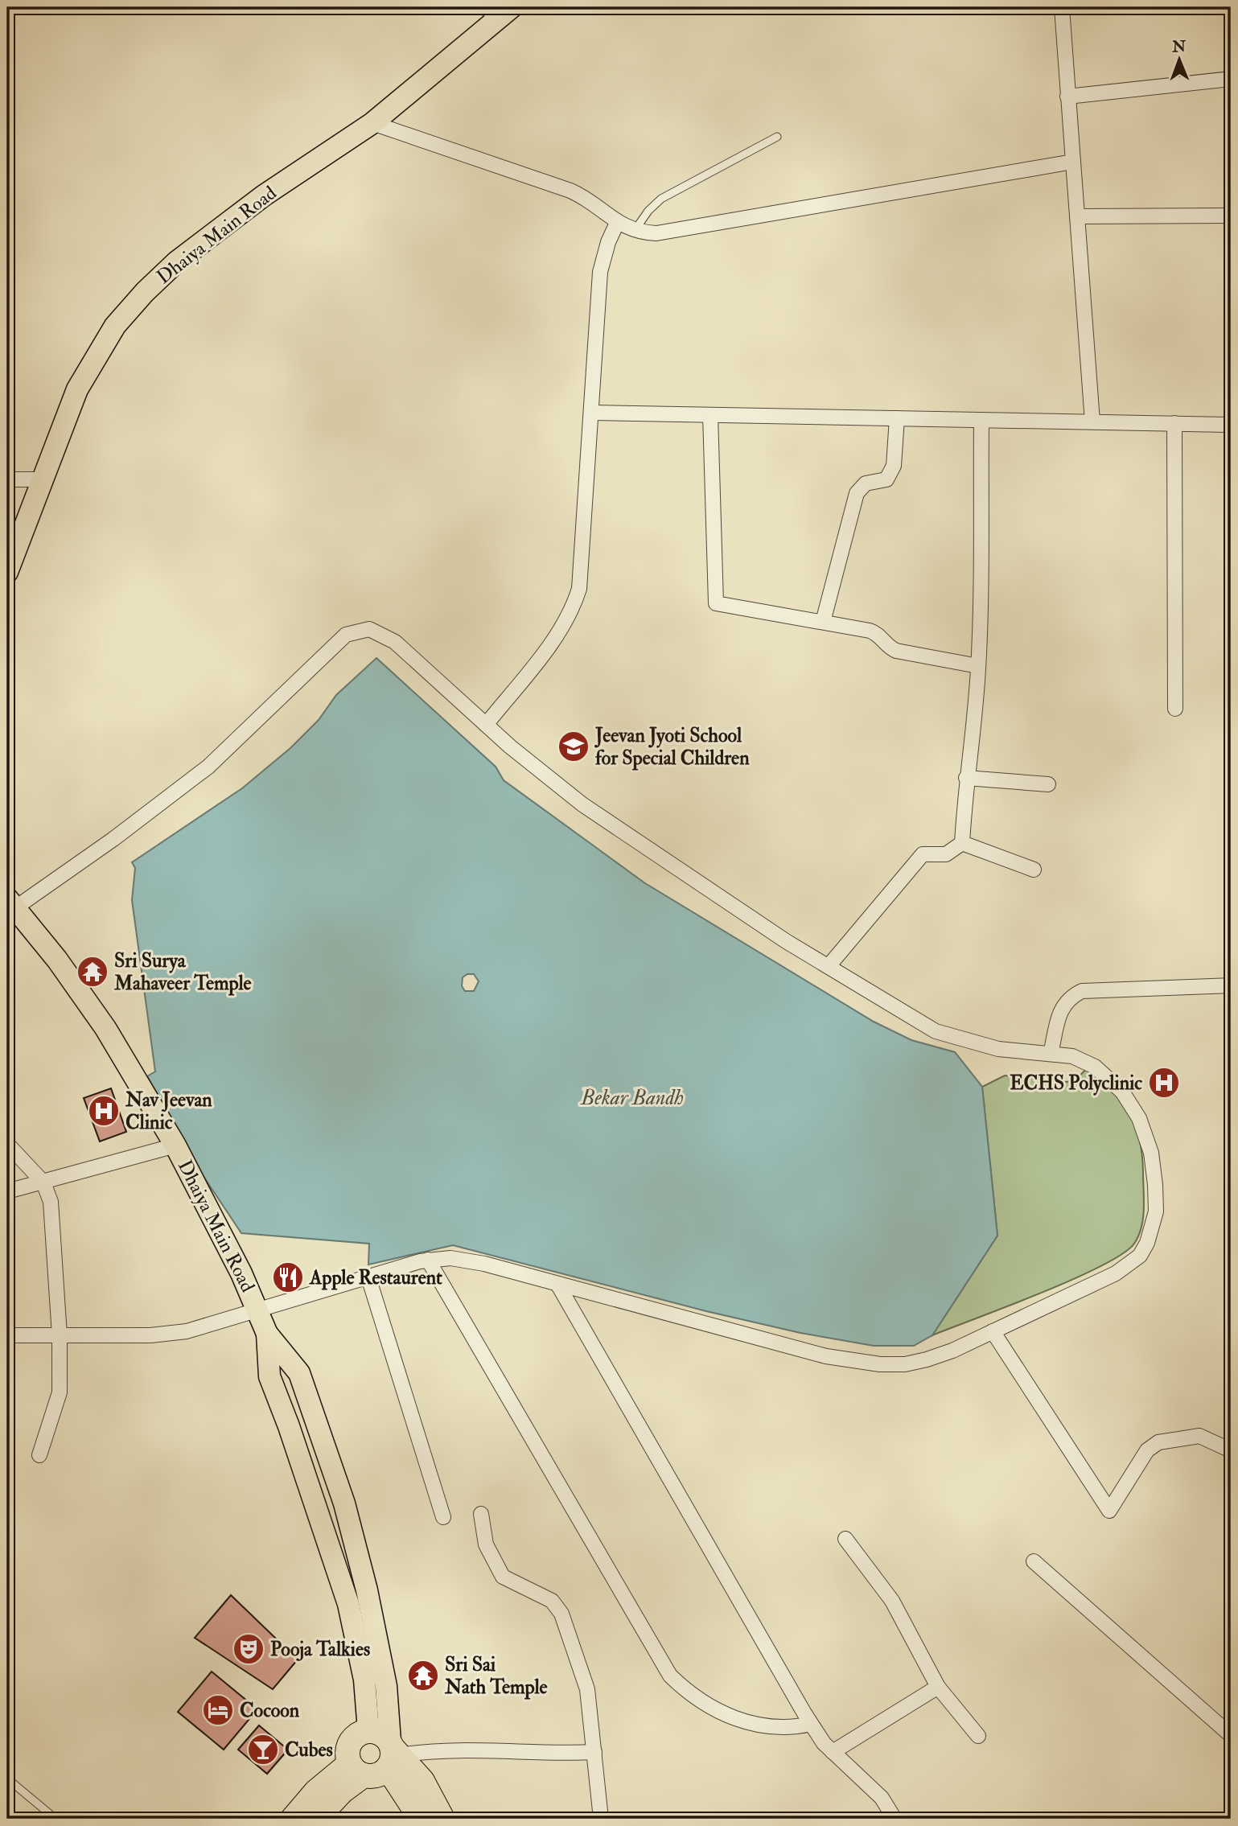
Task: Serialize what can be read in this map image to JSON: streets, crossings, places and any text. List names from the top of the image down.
{
  "streets": {
    "main road": ["Dhaiya Main Road"]
  },
  "water": ["Bekar Bandh"],
  "places": {
    "school or university": ["Jeevan Jyoti School for Special Children"],
    "temple": ["Sri Surya Mahaveer Temple", "Sri Sai Nath Temple"],
    "hospital": ["ECHS Polyclinic", "Nav Jeevan Clinic"],
    "restaurant": ["Apple Restaurent"],
    "theatre": ["Pooja Talkies"],
    "hotel": ["Cocoon"],
    "bar": ["Cubes"]
  },
  "north": "top"
}
